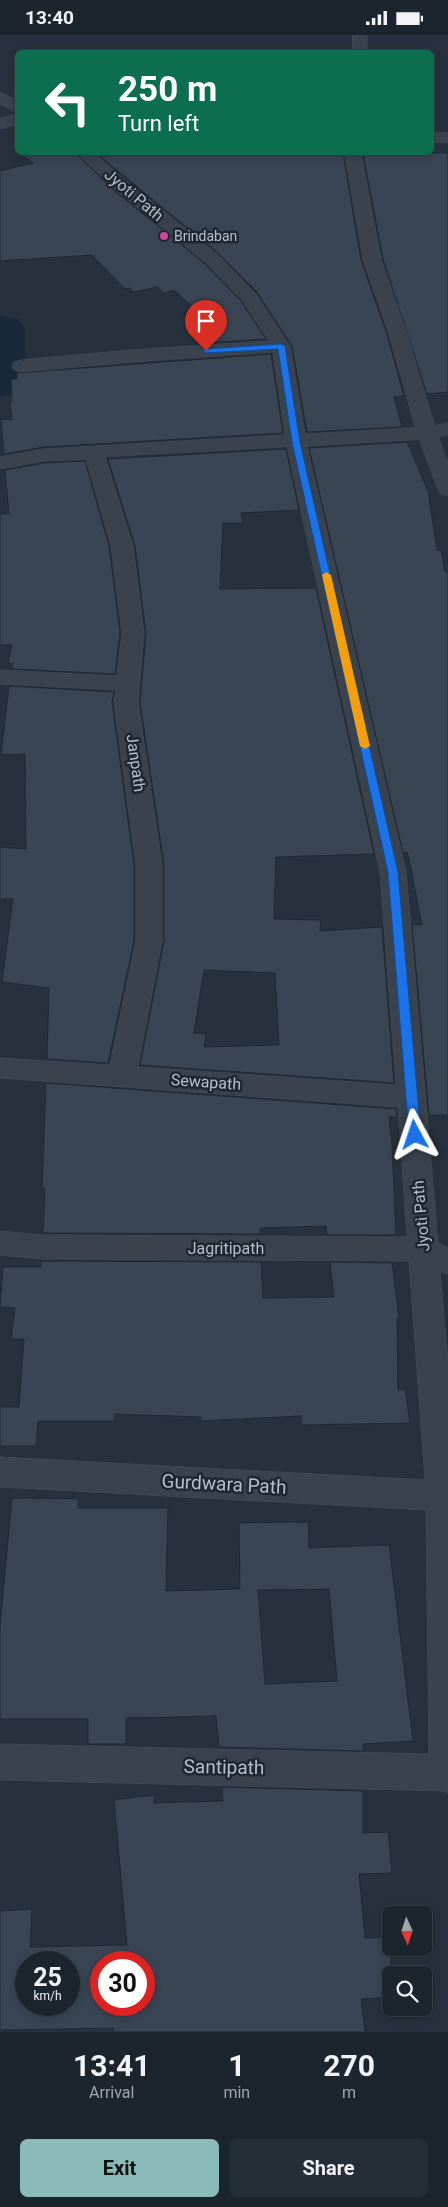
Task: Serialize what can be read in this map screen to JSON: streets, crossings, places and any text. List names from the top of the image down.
{
  "streets": {
    "street": [
      "Jyoti Path",
      "Janpath",
      "Sewapath",
      "Jagritipath",
      "Gurdwara Path",
      "Santipath"
    ]
  },
  "crossings": [
    ["Jyoti Path", "Sewapath"],
    ["Jyoti Path", "Jagritipath"],
    ["Jyoti Path", "Gurdwara Path"],
    ["Jyoti Path", "Santipath"],
    ["Janpath", "Sewapath"]
  ],
  "places": ["Brindaban"],
  "north": "bottom",
  "page": {
    "status": "13:40",
    "turn": ["250 m", "Turn left"],
    "speed": "25 km/h",
    "limit": "30",
    "eta": [
      "13:41",
      "Arrival",
      "1",
      "min",
      "270",
      "m"
    ],
    "buttons": ["Exit", "Share"]
  }
}
